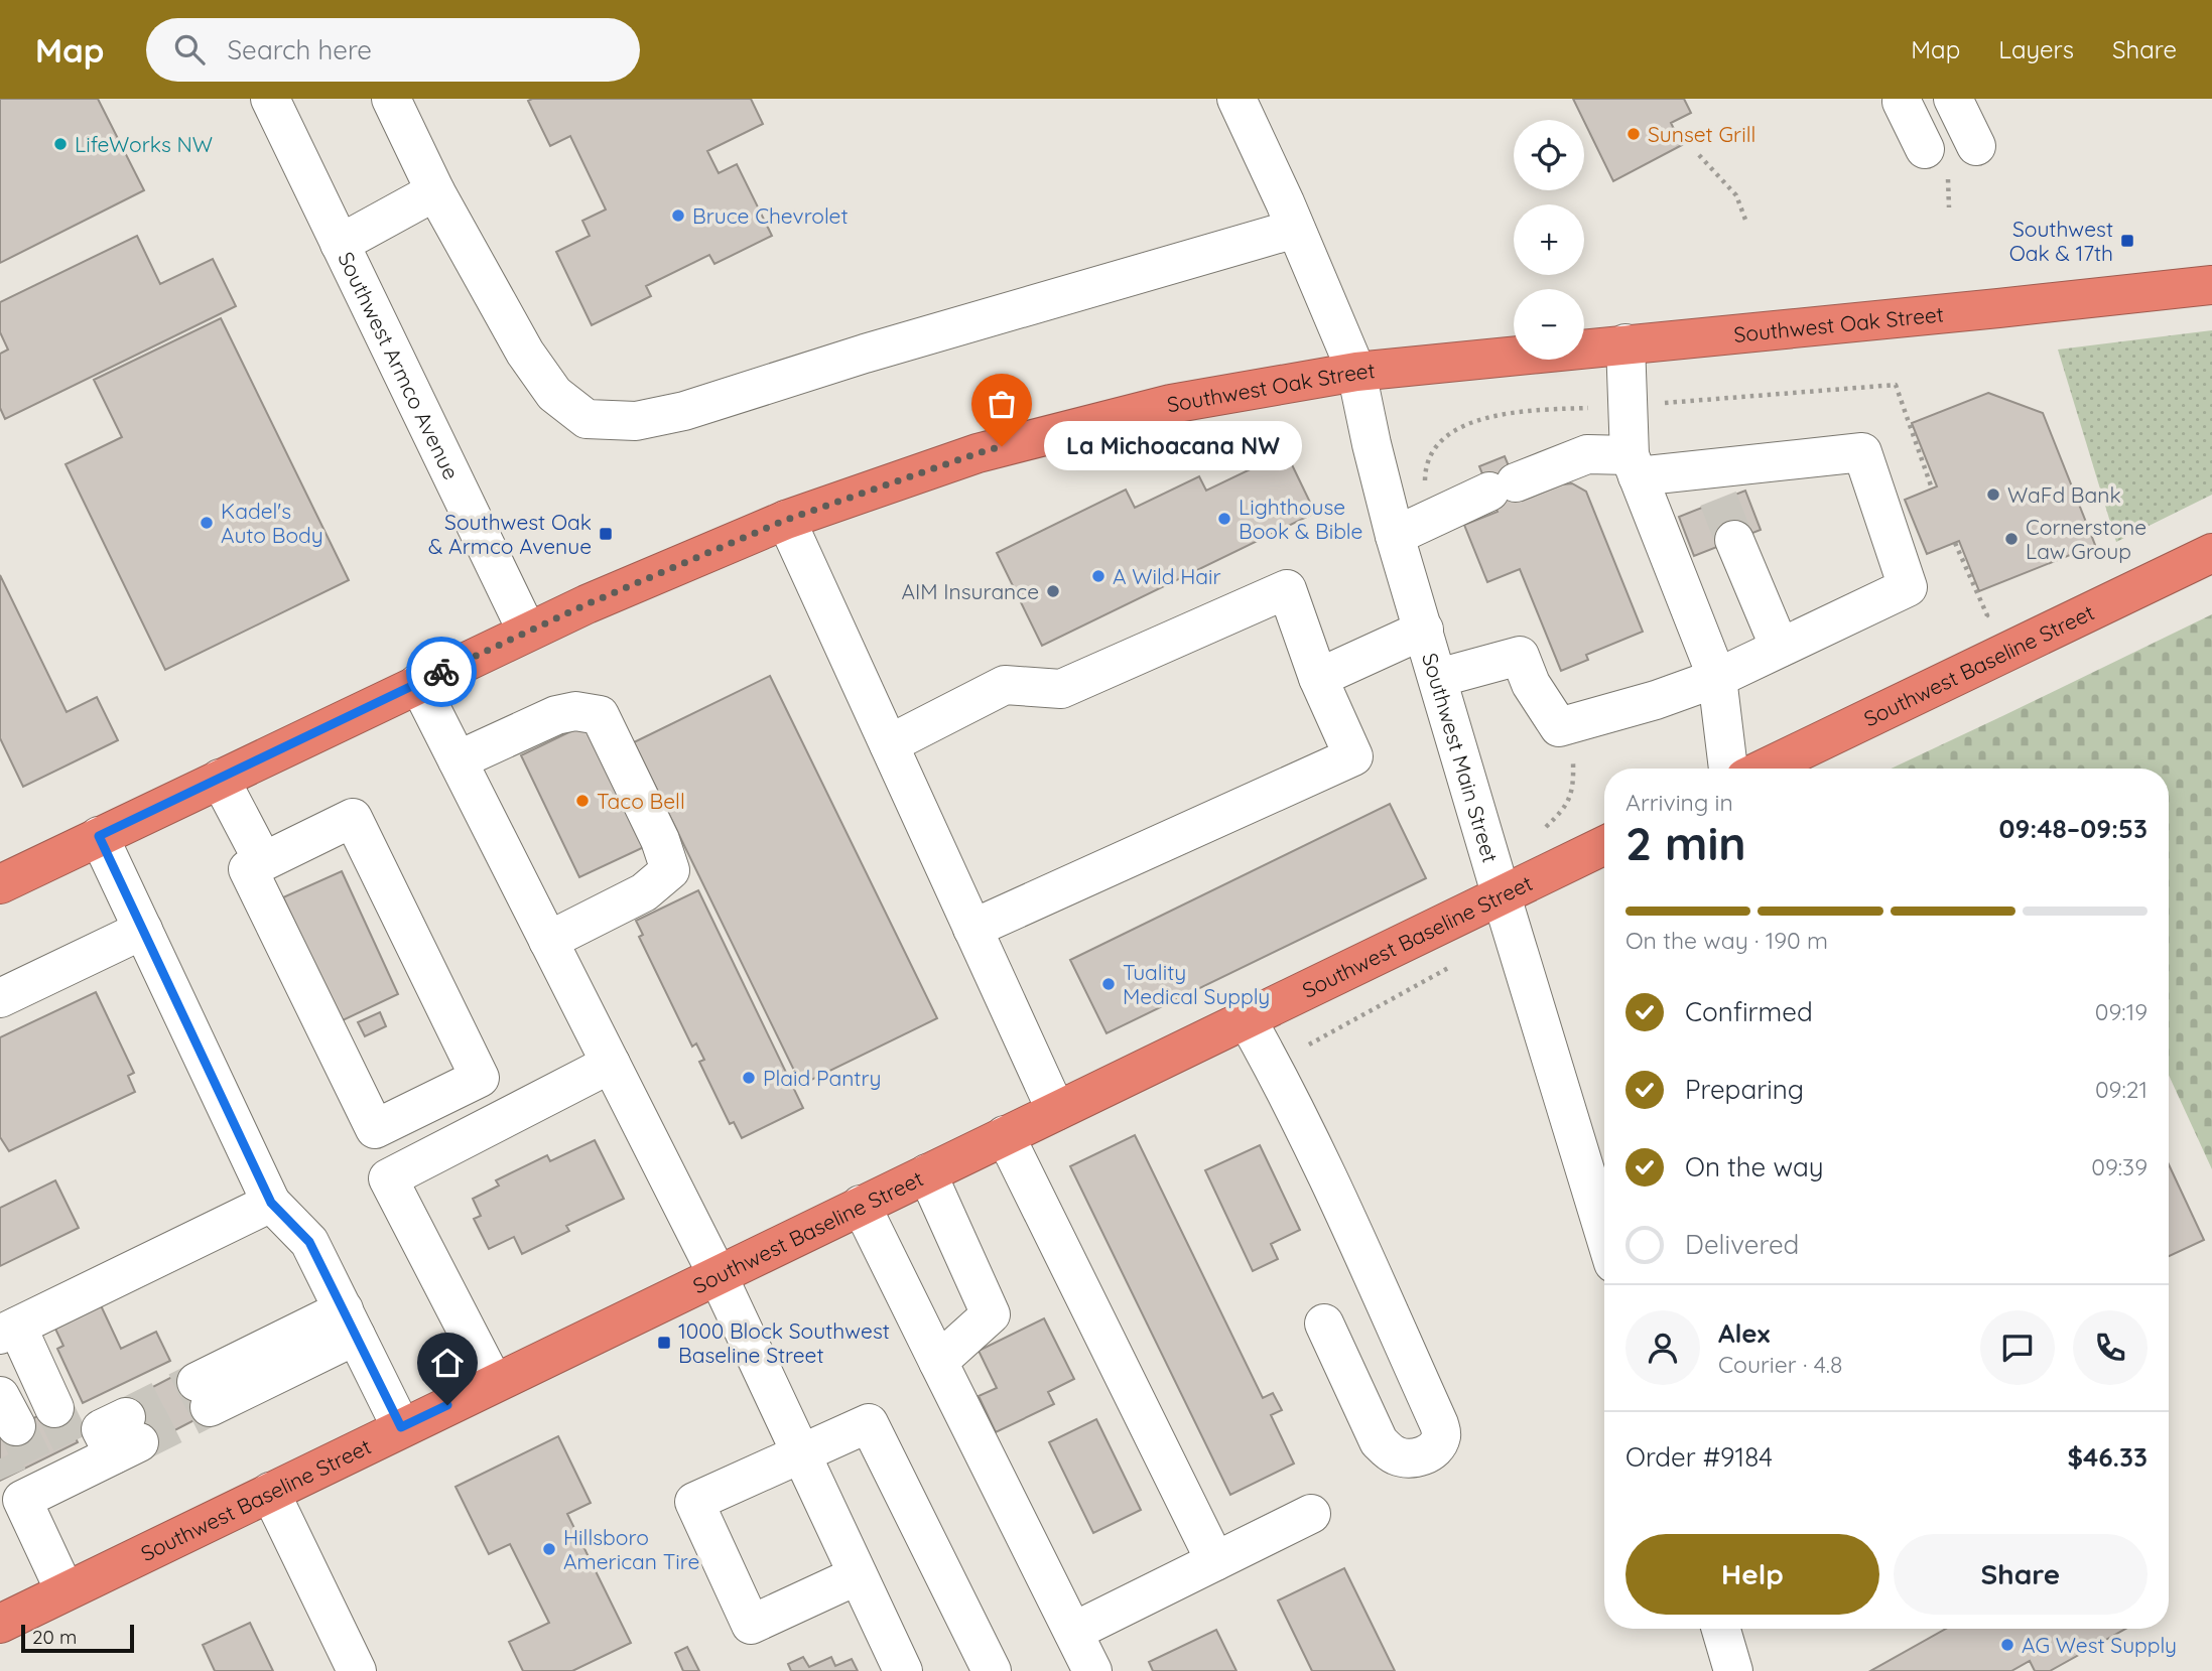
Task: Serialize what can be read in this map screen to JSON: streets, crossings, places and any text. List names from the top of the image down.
{
  "streets": {
    "highway": ["Southwest Oak Street", "Southwest Baseline Street"],
    "street": ["Southwest Armco Avenue", "Southwest Main Street"]
  },
  "crossings": [
    ["Southwest Oak Street", "Southwest Armco Avenue"],
    ["Southwest Oak Street", "Southwest Main Street"],
    ["Southwest Baseline Street", "Southwest Main Street"]
  ],
  "places": {
    "other": [
      "Sunset Grill",
      "LifeWorks NW",
      "Bruce Chevrolet",
      "La Michoacana NW",
      "WaFd Bank",
      "Lighthouse Book & Bible",
      "Kadel's Auto Body",
      "Cornerstone Law Group",
      "A Wild Hair",
      "AIM Insurance",
      "Taco Bell",
      "Tuality Medical Supply",
      "Plaid Pantry",
      "Hillsboro American Tire",
      "AG West Supply"
    ],
    "transit": ["Southwest Oak & 17th", "Southwest Oak & Armco Avenue", "1000 Block Southwest Baseline Street"]
  },
  "scale_bar": "20 m",
  "page": {
    "header": "Map",
    "search": "Search here",
    "nav": ["Map", "Layers", "Share"],
    "map_buttons": ["+", "−"],
    "bubble": "La Michoacana NW",
    "heading": ["2 min", "Arriving in", "09:48–09:53"],
    "panel": [
      "Alex",
      "Courier · 4.8",
      "Order #9184",
      "$46.33"
    ],
    "bar": "On the way · 190 m",
    "list": [
      ["Confirmed", "09:19"],
      ["Preparing", "09:21"],
      ["On the way", "09:39"],
      "Delivered"
    ],
    "buttons": ["Help", "Share"],
    "scale": "20 m"
  }
}
